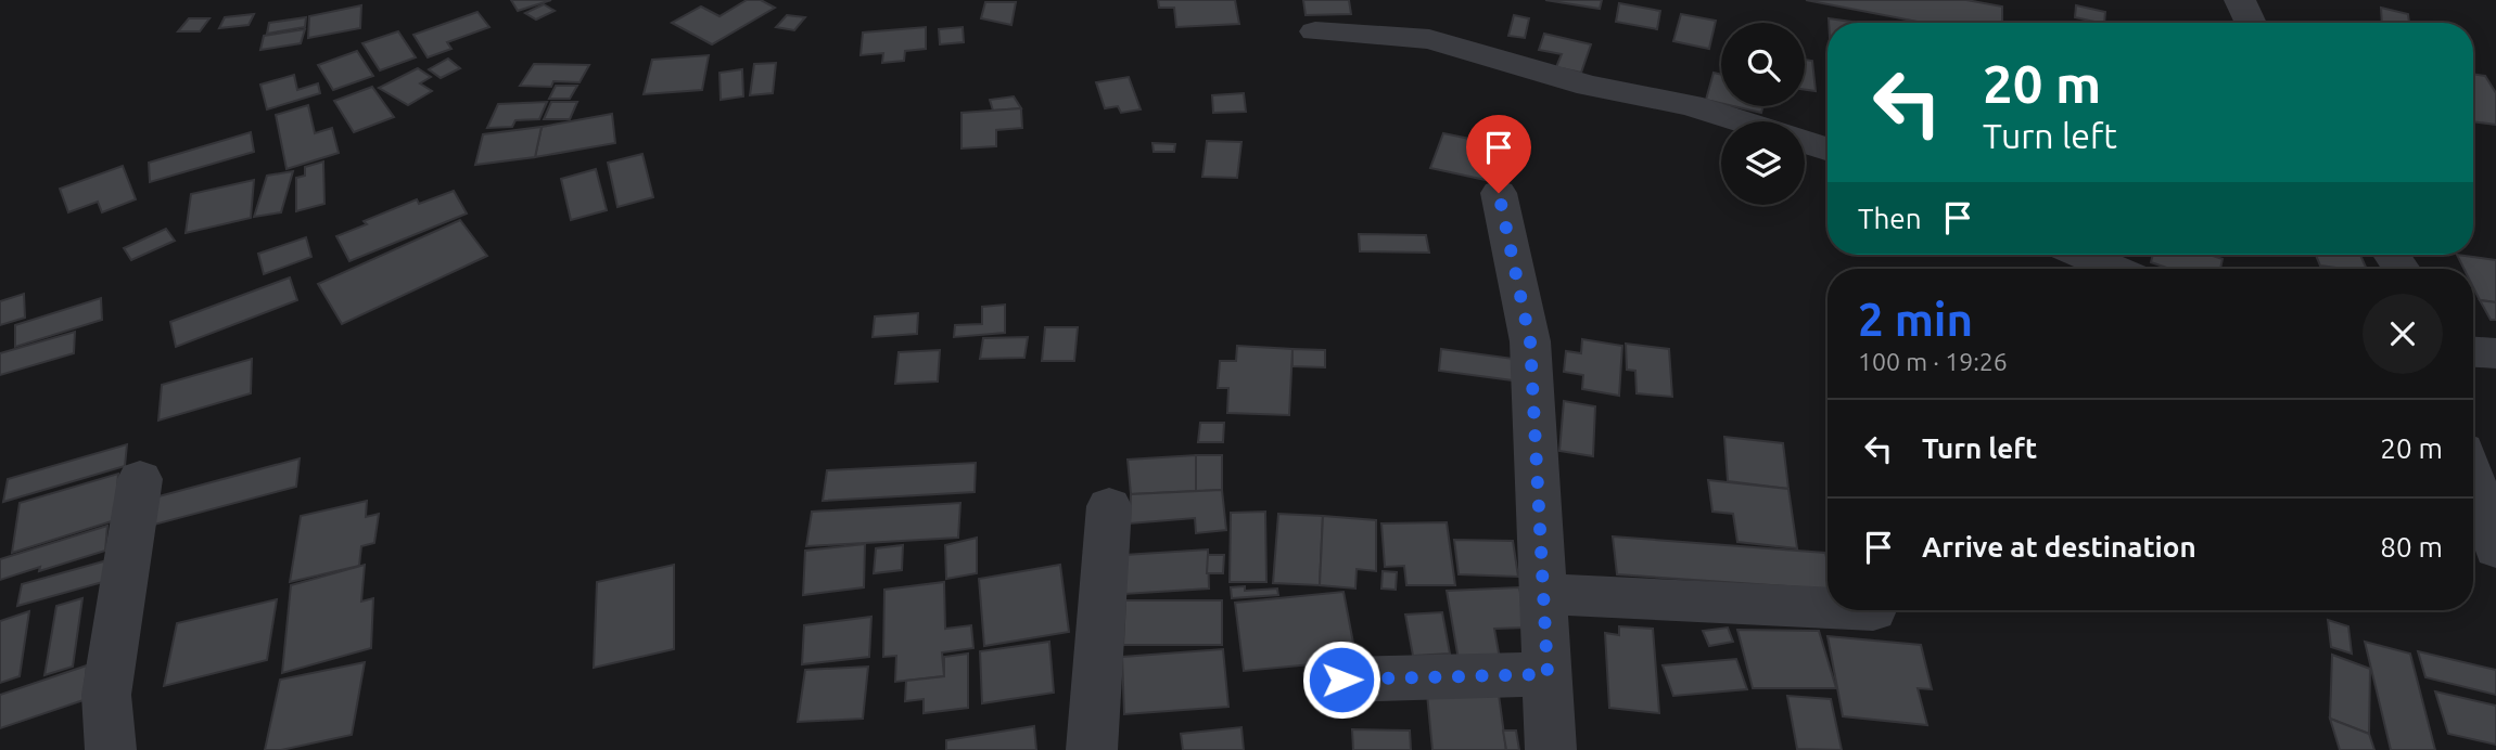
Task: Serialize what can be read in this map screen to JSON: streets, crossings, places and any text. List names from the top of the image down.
{
  "page": {
    "turn": ["20 m", "Turn left"],
    "then": "Then",
    "heading": ["2 min", "100 m · 19:26"],
    "list": [
      {
        "name": "Turn left",
        "value": "20 m"
      },
      {
        "name": "Arrive at destination",
        "value": "80 m"
      }
    ]
  }
}
